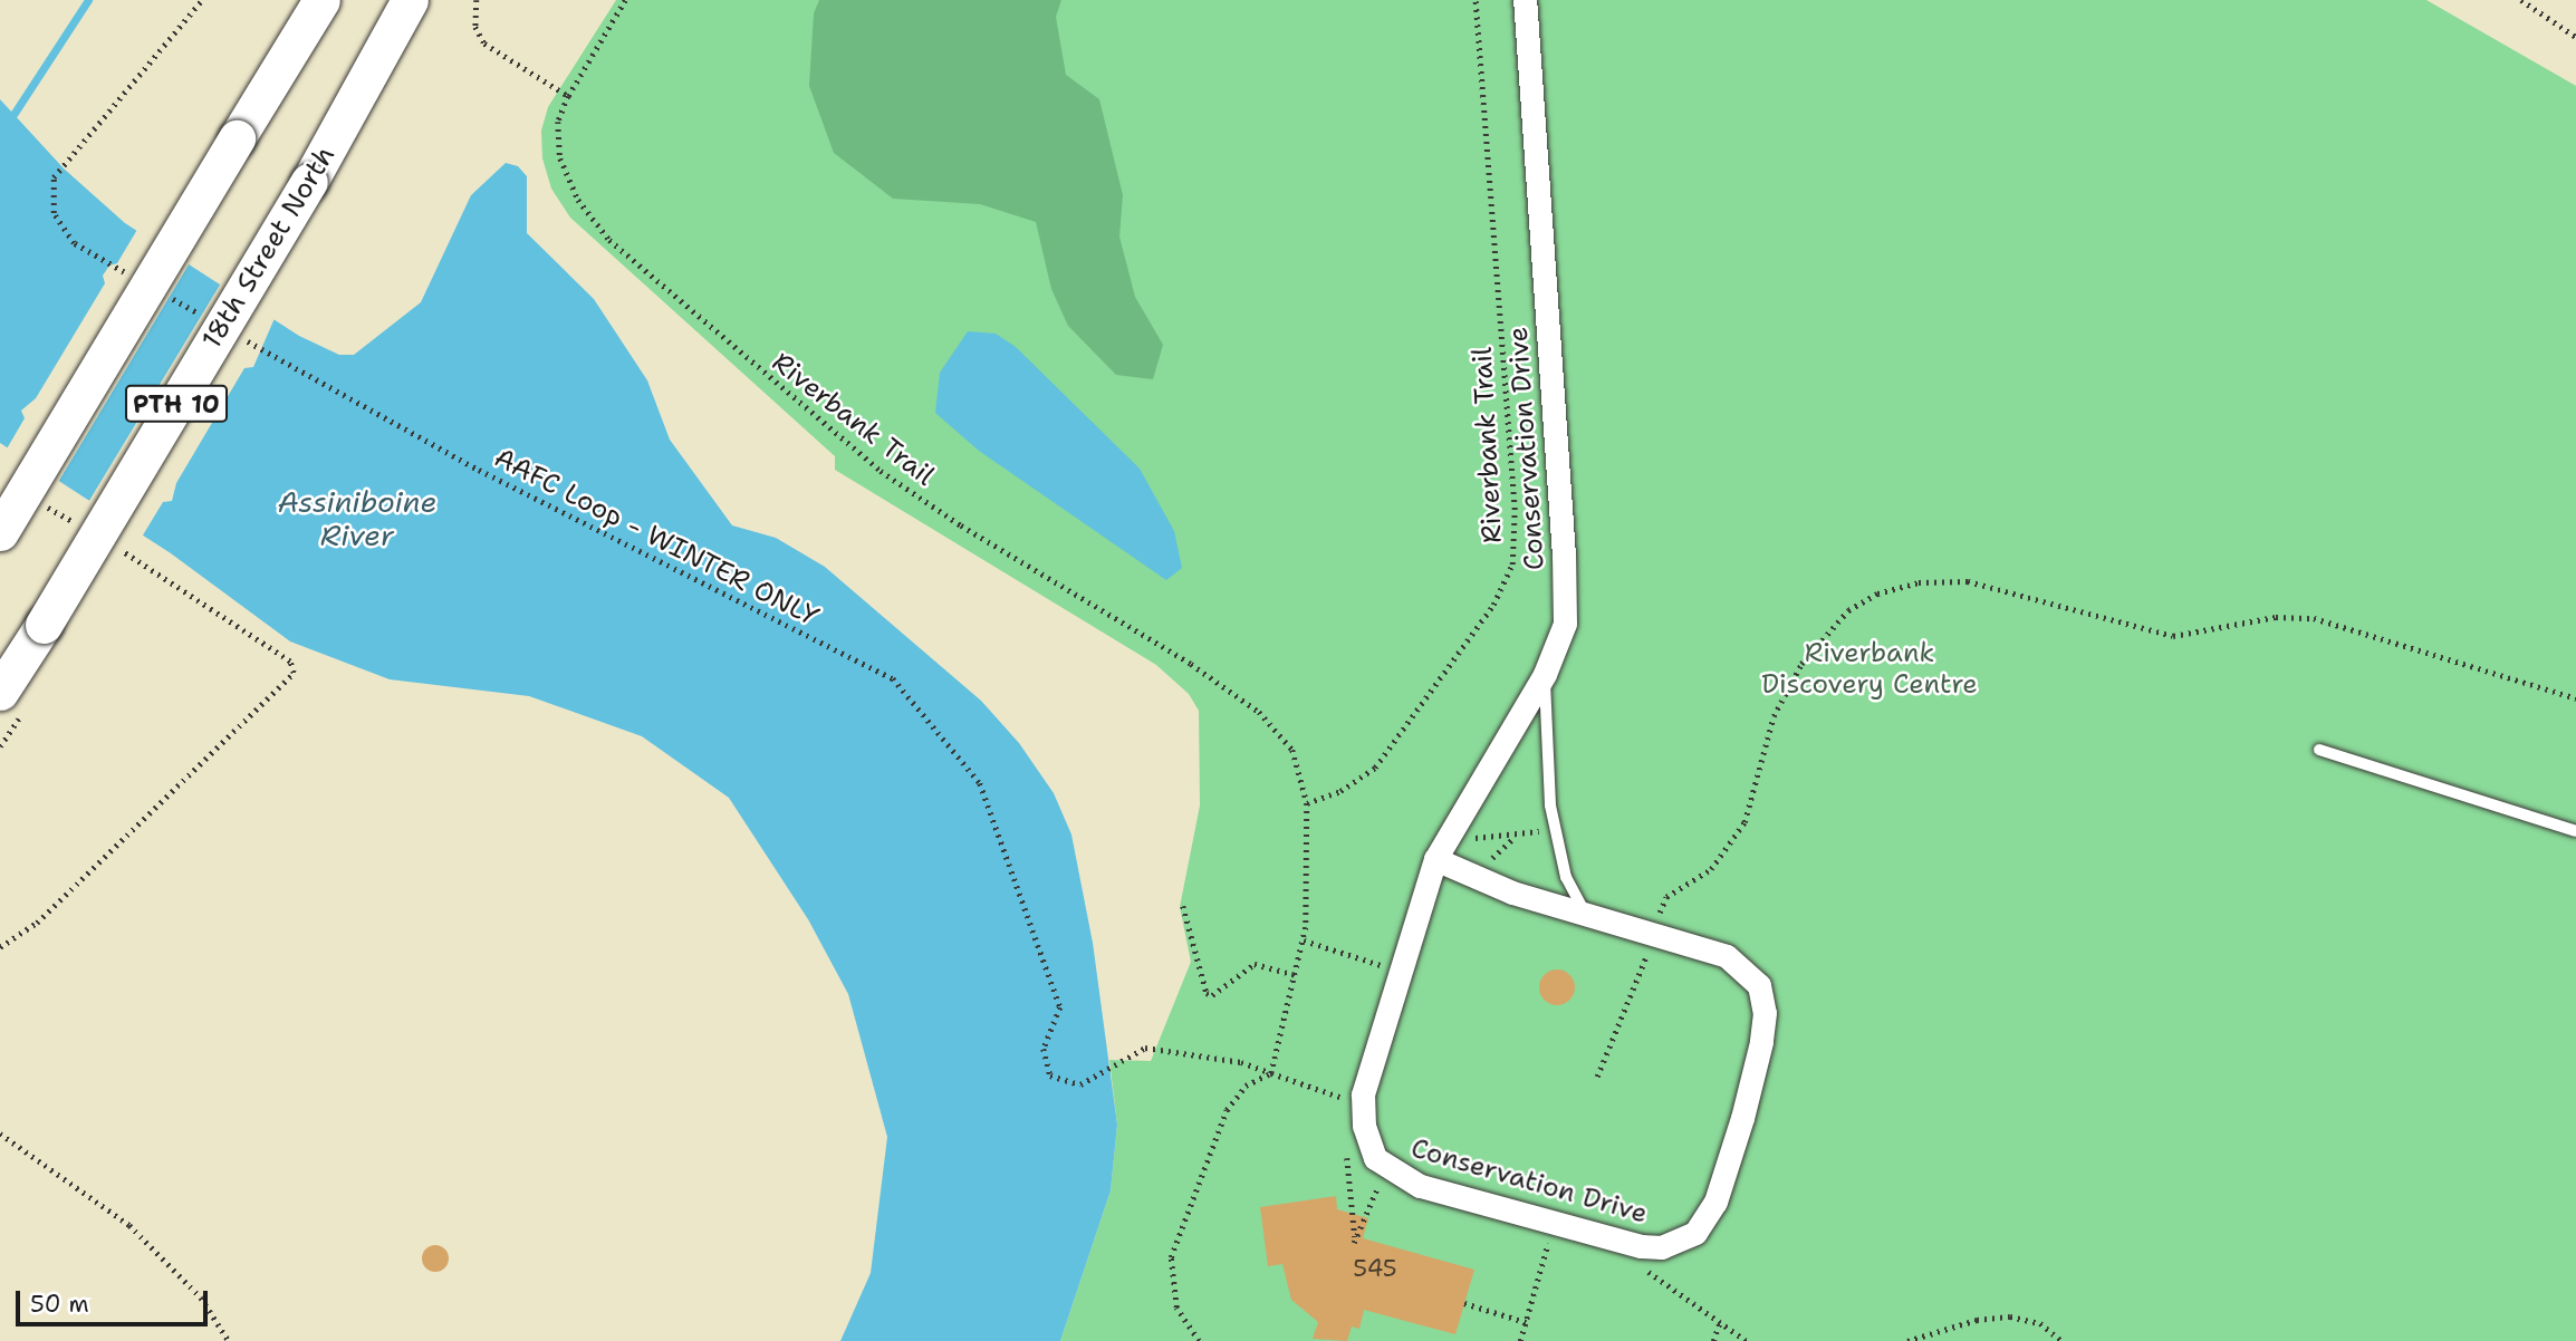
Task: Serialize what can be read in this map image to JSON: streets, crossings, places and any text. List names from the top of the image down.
{
  "streets": {
    "main road": ["18th Street North", "PTH 10"],
    "street": ["Conservation Drive"],
    "path": ["Riverbank Trail", "AAFC Loop - WINTER ONLY"]
  },
  "crossings": [
    ["Riverbank Trail", "AAFC Loop - WINTER ONLY"]
  ],
  "water": ["Assiniboine River"],
  "parks": ["Riverbank Discovery Centre"],
  "house_numbers": ["545"],
  "scale_bar": "50 m"
}
